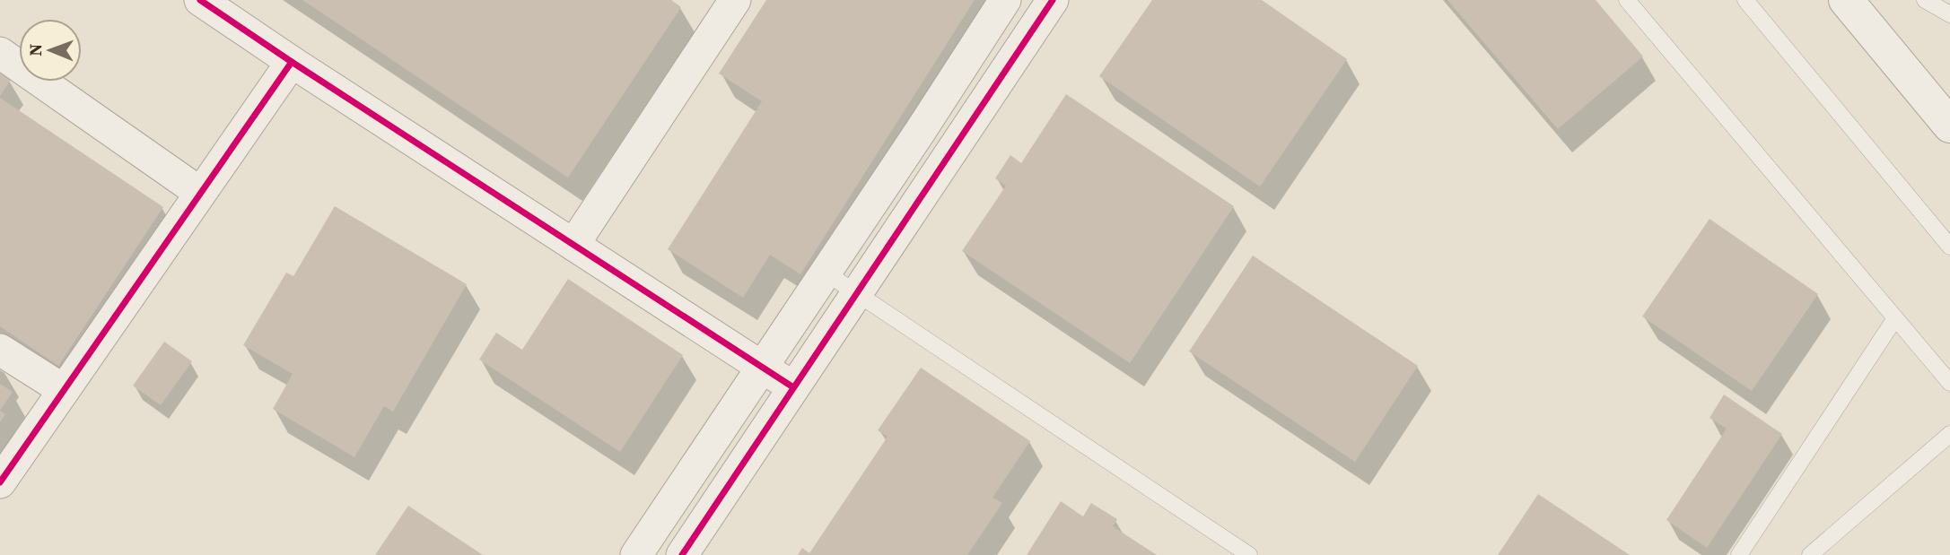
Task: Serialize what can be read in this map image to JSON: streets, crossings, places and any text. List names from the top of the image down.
{
  "north": "left"
}
